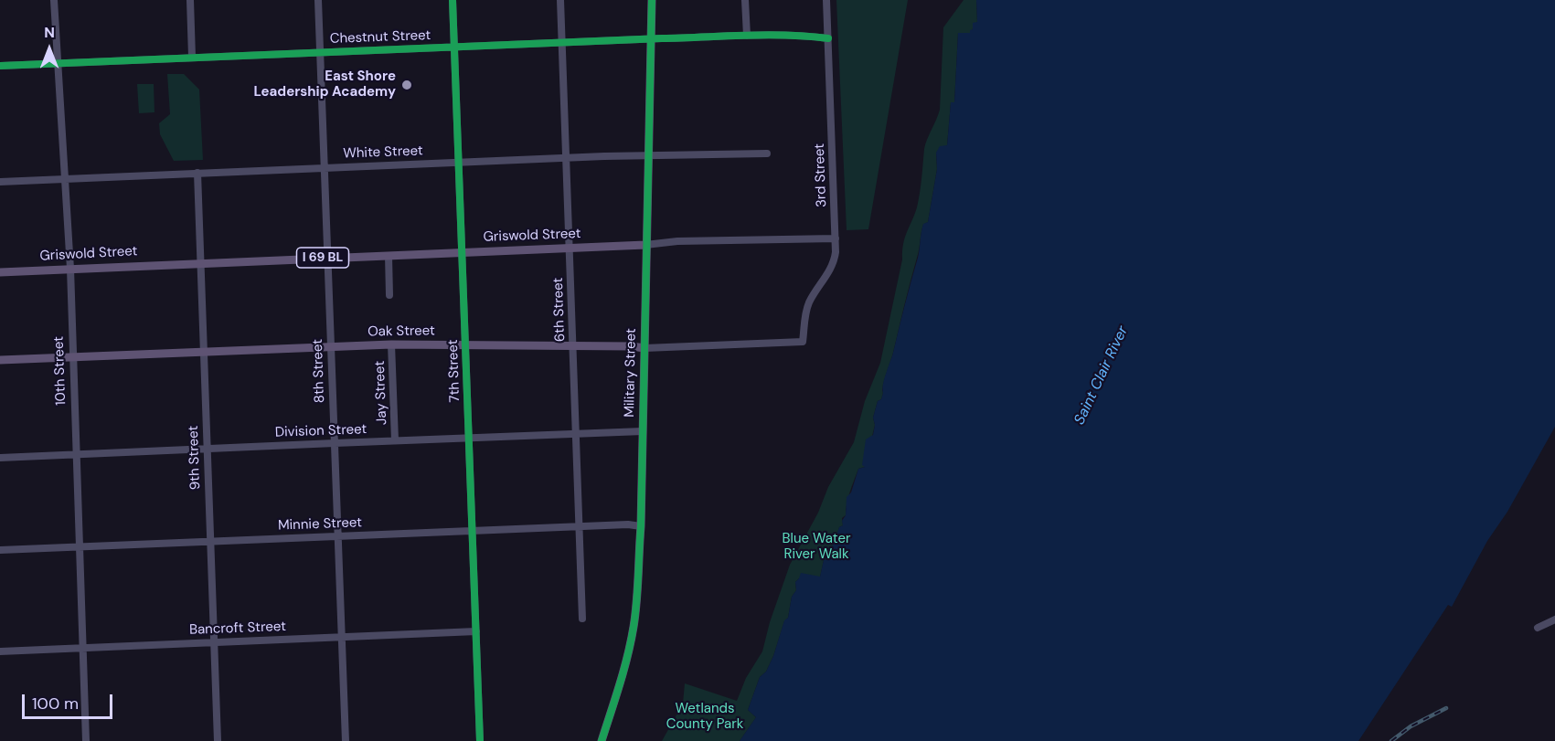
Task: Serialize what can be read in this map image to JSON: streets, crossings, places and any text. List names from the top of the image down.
{
  "streets": {
    "main road": [
      "Griswold Street",
      "I 69 BL",
      "Oak Street",
      "Military Street"
    ],
    "street": [
      "Chestnut Street",
      "White Street",
      "3rd Street",
      "6th Street",
      "10th Street",
      "8th Street",
      "7th Street",
      "Jay Street",
      "Division Street",
      "9th Street",
      "Minnie Street",
      "Bancroft Street"
    ]
  },
  "crossings": [
    ["Chestnut Street", "3rd Street"],
    ["Chestnut Street", "6th Street"],
    ["Chestnut Street", "10th Street"],
    ["Chestnut Street", "8th Street"],
    ["Chestnut Street", "7th Street"],
    ["Chestnut Street", "Military Street"],
    ["White Street", "6th Street"],
    ["White Street", "10th Street"],
    ["White Street", "8th Street"],
    ["White Street", "7th Street"],
    ["White Street", "Military Street"],
    ["White Street", "9th Street"],
    ["3rd Street", "Griswold Street"],
    ["3rd Street", "Oak Street"],
    ["Griswold Street", "6th Street"],
    ["Griswold Street", "10th Street"],
    ["Griswold Street", "8th Street"],
    ["Griswold Street", "7th Street"],
    ["Griswold Street", "Military Street"],
    ["Griswold Street", "9th Street"],
    ["6th Street", "Oak Street"],
    ["6th Street", "Division Street"],
    ["6th Street", "Minnie Street"],
    ["Oak Street", "10th Street"],
    ["Oak Street", "8th Street"],
    ["Oak Street", "7th Street"],
    ["Oak Street", "Military Street"],
    ["Oak Street", "Jay Street"],
    ["Oak Street", "9th Street"],
    ["10th Street", "Division Street"],
    ["10th Street", "Minnie Street"],
    ["10th Street", "Bancroft Street"],
    ["8th Street", "Division Street"],
    ["8th Street", "Minnie Street"],
    ["8th Street", "Bancroft Street"],
    ["7th Street", "Division Street"],
    ["7th Street", "Minnie Street"],
    ["7th Street", "Bancroft Street"],
    ["Military Street", "Division Street"],
    ["Military Street", "Minnie Street"],
    ["Jay Street", "Division Street"],
    ["Division Street", "9th Street"],
    ["9th Street", "Minnie Street"],
    ["9th Street", "Bancroft Street"]
  ],
  "water": ["Saint Clair River"],
  "parks": ["Blue Water River Walk", "Wetlands County Park"],
  "places": ["East Shore Leadership Academy"],
  "scale_bar": "100 m",
  "north": "top"
}
